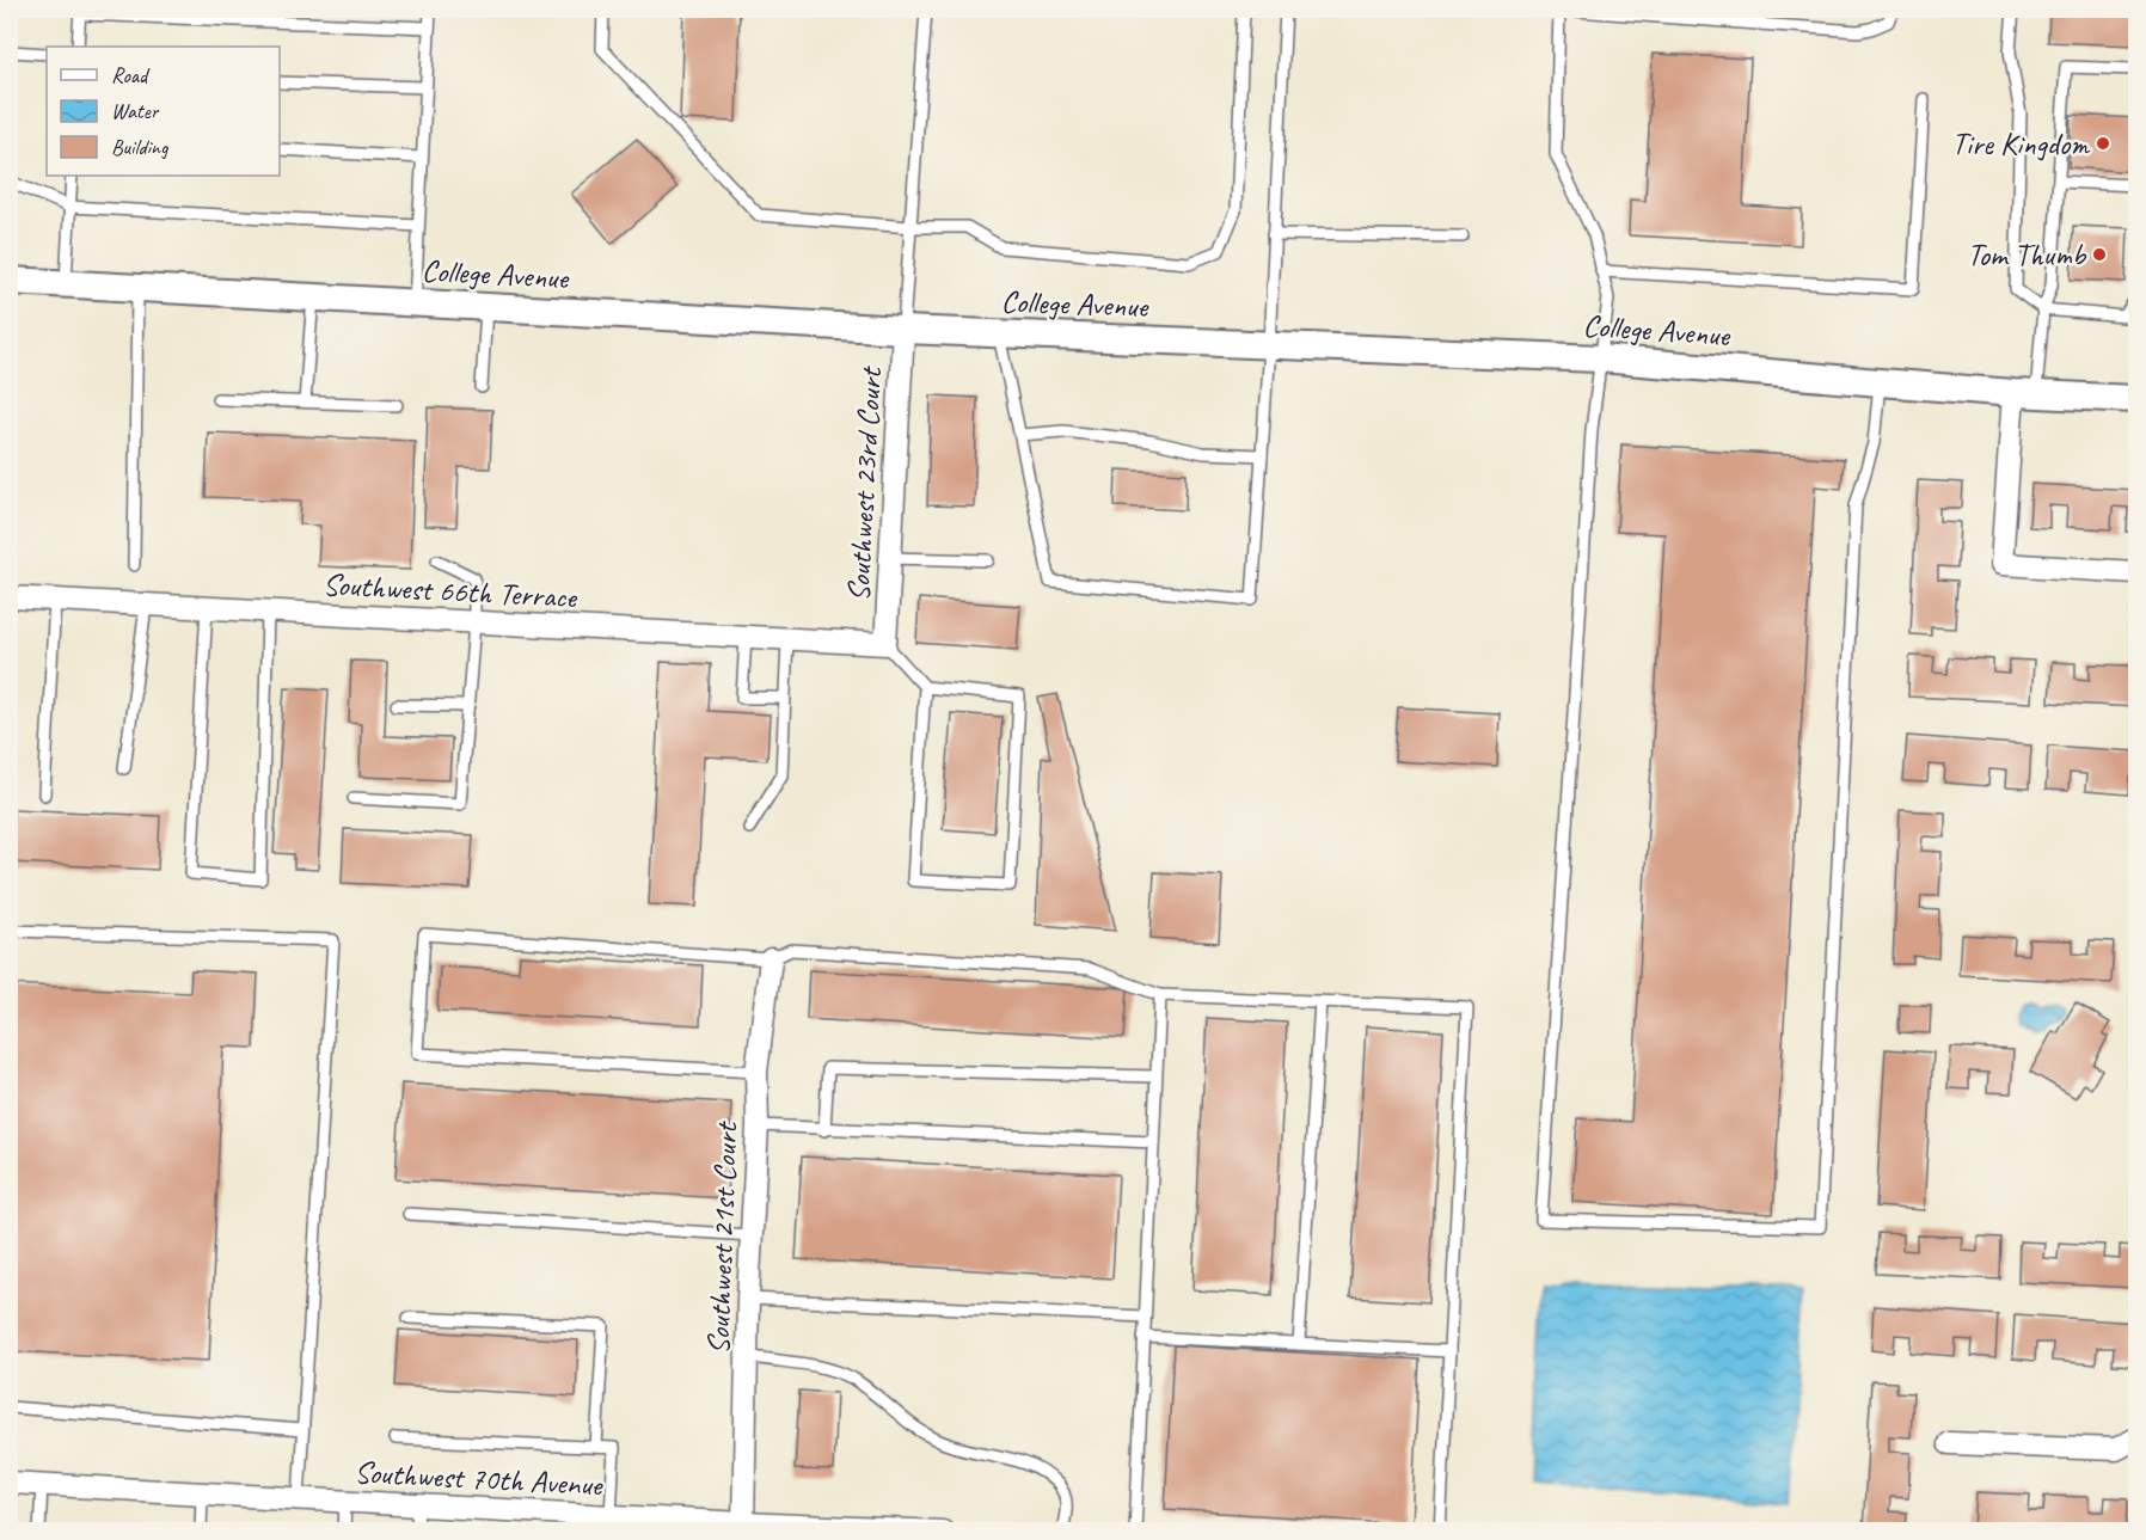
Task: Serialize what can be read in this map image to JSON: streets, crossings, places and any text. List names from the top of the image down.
{
  "streets": {
    "street": [
      "College Avenue",
      "Southwest 23rd Court",
      "Southwest 66th Terrace",
      "Southwest 21st Court",
      "Southwest 70th Avenue"
    ]
  },
  "crossings": [
    ["College Avenue", "Southwest 23rd Court"],
    ["Southwest 23rd Court", "Southwest 66th Terrace"],
    ["Southwest 21st Court", "Southwest 70th Avenue"]
  ],
  "places": ["Tire Kingdom", "Tom Thumb"],
  "legend": ["Road", "Water", "Building"]
}
